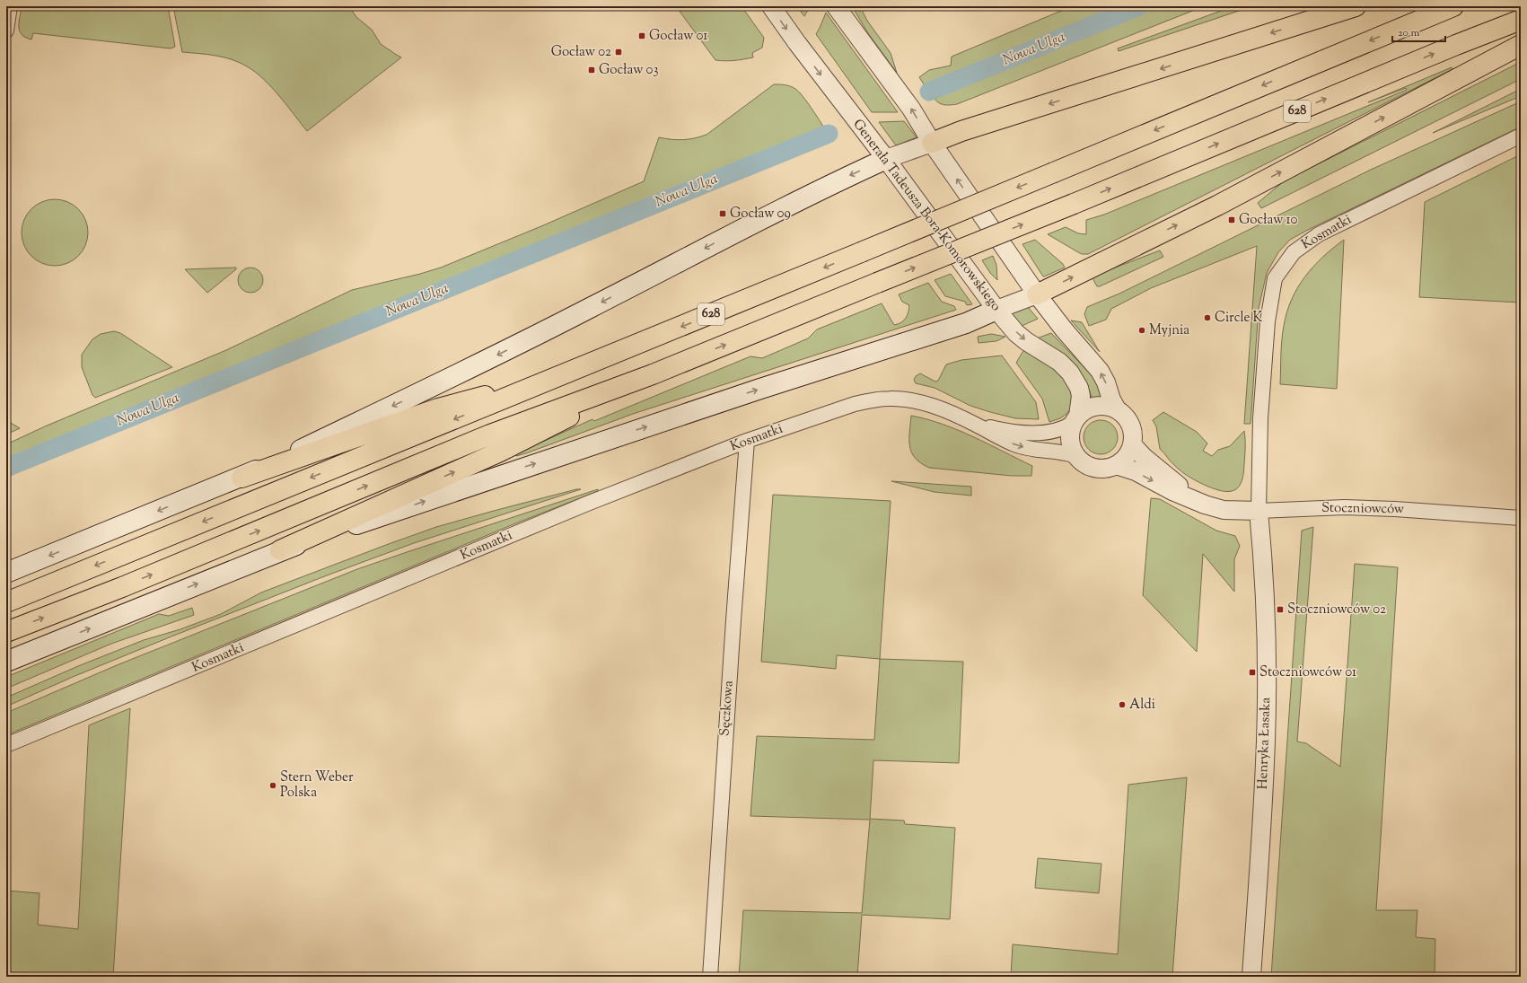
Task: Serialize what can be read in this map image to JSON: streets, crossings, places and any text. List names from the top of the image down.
{
  "streets": {
    "main road": ["628"],
    "street": [
      "Generała Tadeusza Bora-Komorowskiego",
      "Kosmatki",
      "Stoczniowców",
      "Sęczkowa",
      "Henryka Łasaka"
    ]
  },
  "crossings": [
    ["Generała Tadeusza Bora-Komorowskiego", "Kosmatki"],
    ["Generała Tadeusza Bora-Komorowskiego", "Stoczniowców"],
    ["Kosmatki", "Stoczniowców"],
    ["Kosmatki", "Sęczkowa"],
    ["Kosmatki", "Henryka Łasaka"],
    ["Stoczniowców", "Henryka Łasaka"]
  ],
  "water": ["Nowa Ulga"],
  "places": {
    "transit": [
      "Gocław 01",
      "Gocław 02",
      "Gocław 03",
      "Gocław 09",
      "Gocław 10",
      "Stoczniowców 02",
      "Stoczniowców 01"
    ],
    "other": [
      "Circle K",
      "Myjnia",
      "Aldi",
      "Stern Weber Polska"
    ]
  },
  "scale_bar": "20 m"
}
